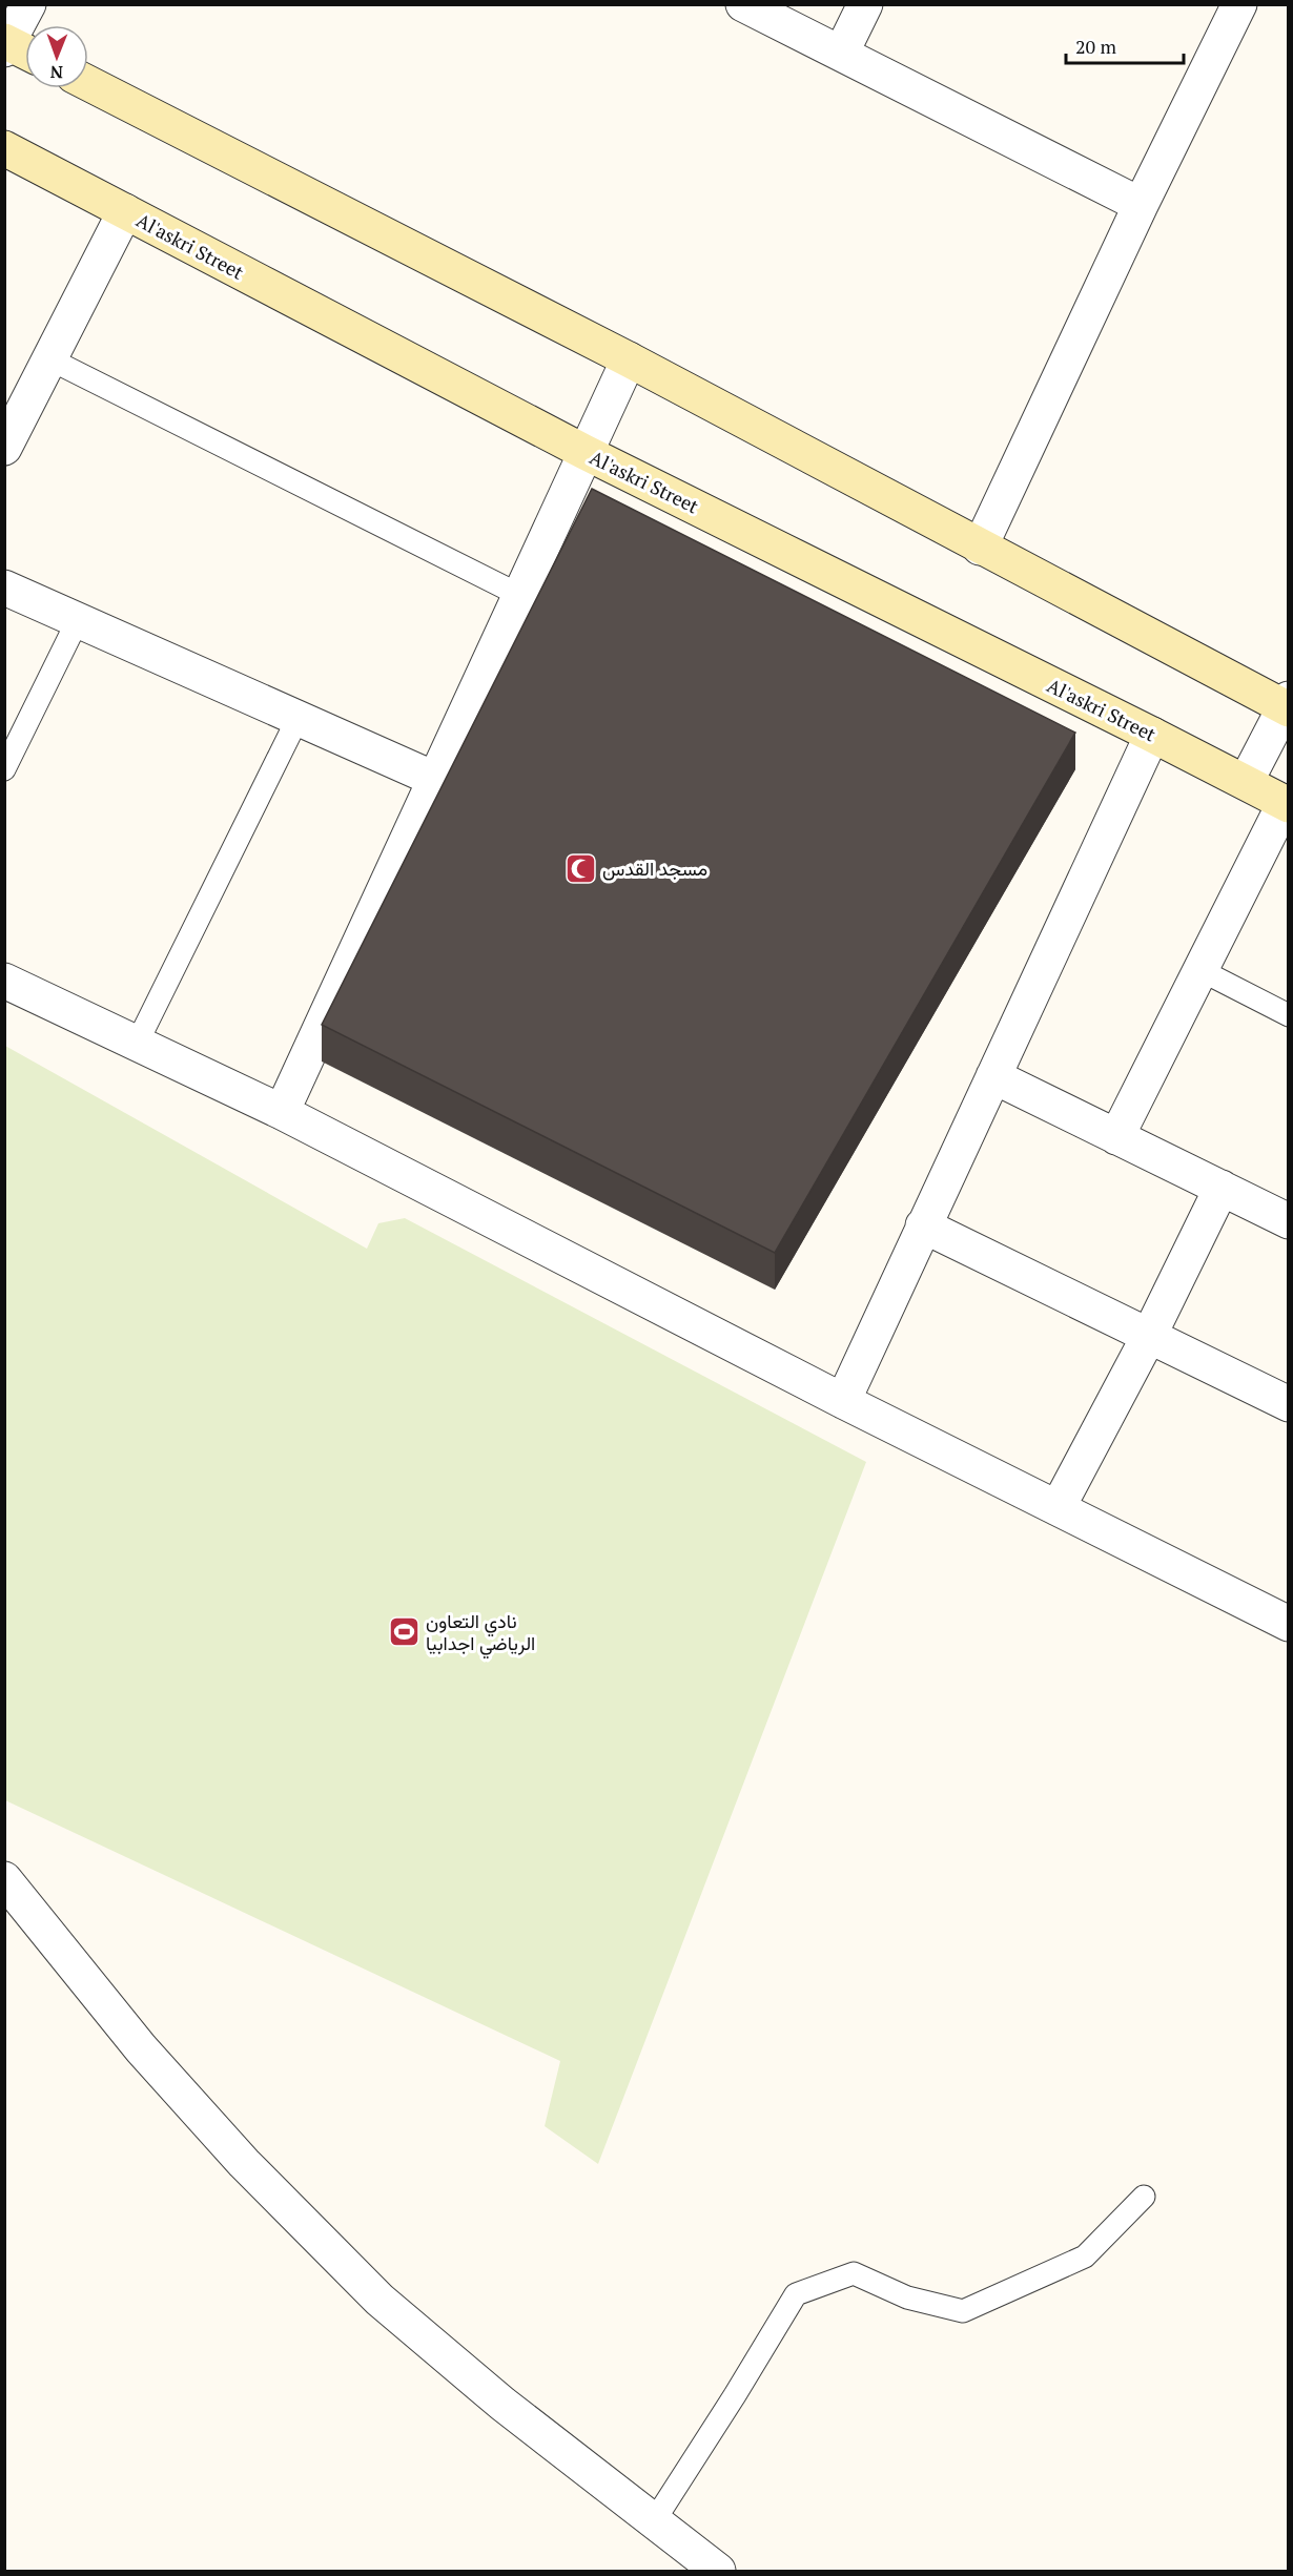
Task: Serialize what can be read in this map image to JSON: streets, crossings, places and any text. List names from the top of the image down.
{
  "streets": {
    "street": ["Al'askri Street"]
  },
  "places": {
    "mosque": ["مسجد القدس"],
    "sports": ["نادي التعاون الرياضي اجدابيا"]
  },
  "scale_bar": "20 m",
  "north": "bottom"
}
